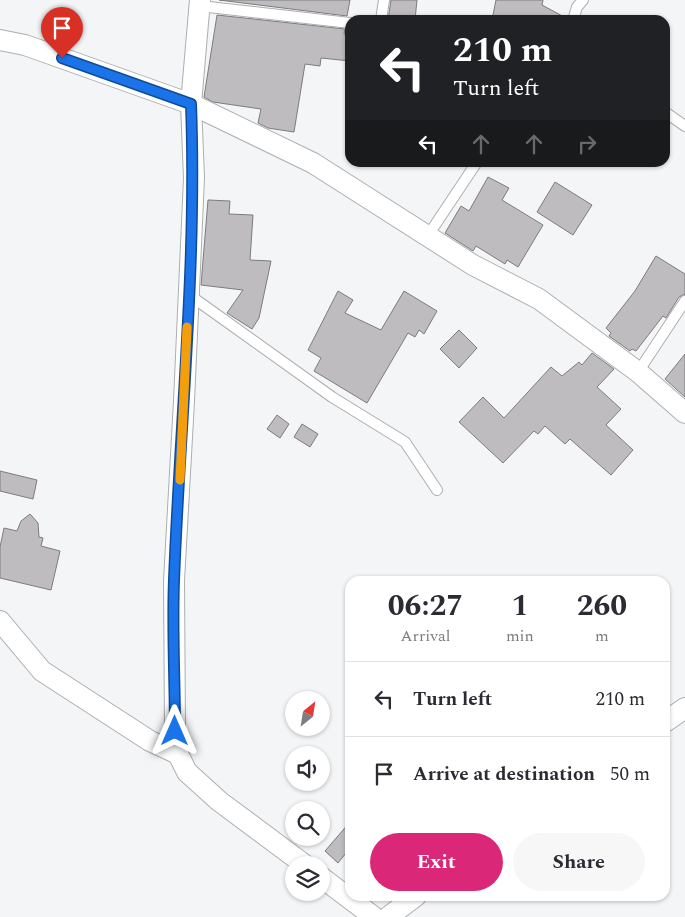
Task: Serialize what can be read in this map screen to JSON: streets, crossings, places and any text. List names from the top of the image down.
{
  "north": "top right",
  "page": {
    "turn": ["210 m", "Turn left"],
    "eta": [
      "06:27",
      "Arrival",
      "1",
      "min",
      "260",
      "m"
    ],
    "list": [
      {
        "name": "Turn left",
        "value": "210 m"
      },
      {
        "name": "Arrive at destination",
        "value": "50 m"
      }
    ],
    "buttons": ["Exit", "Share"]
  }
}
